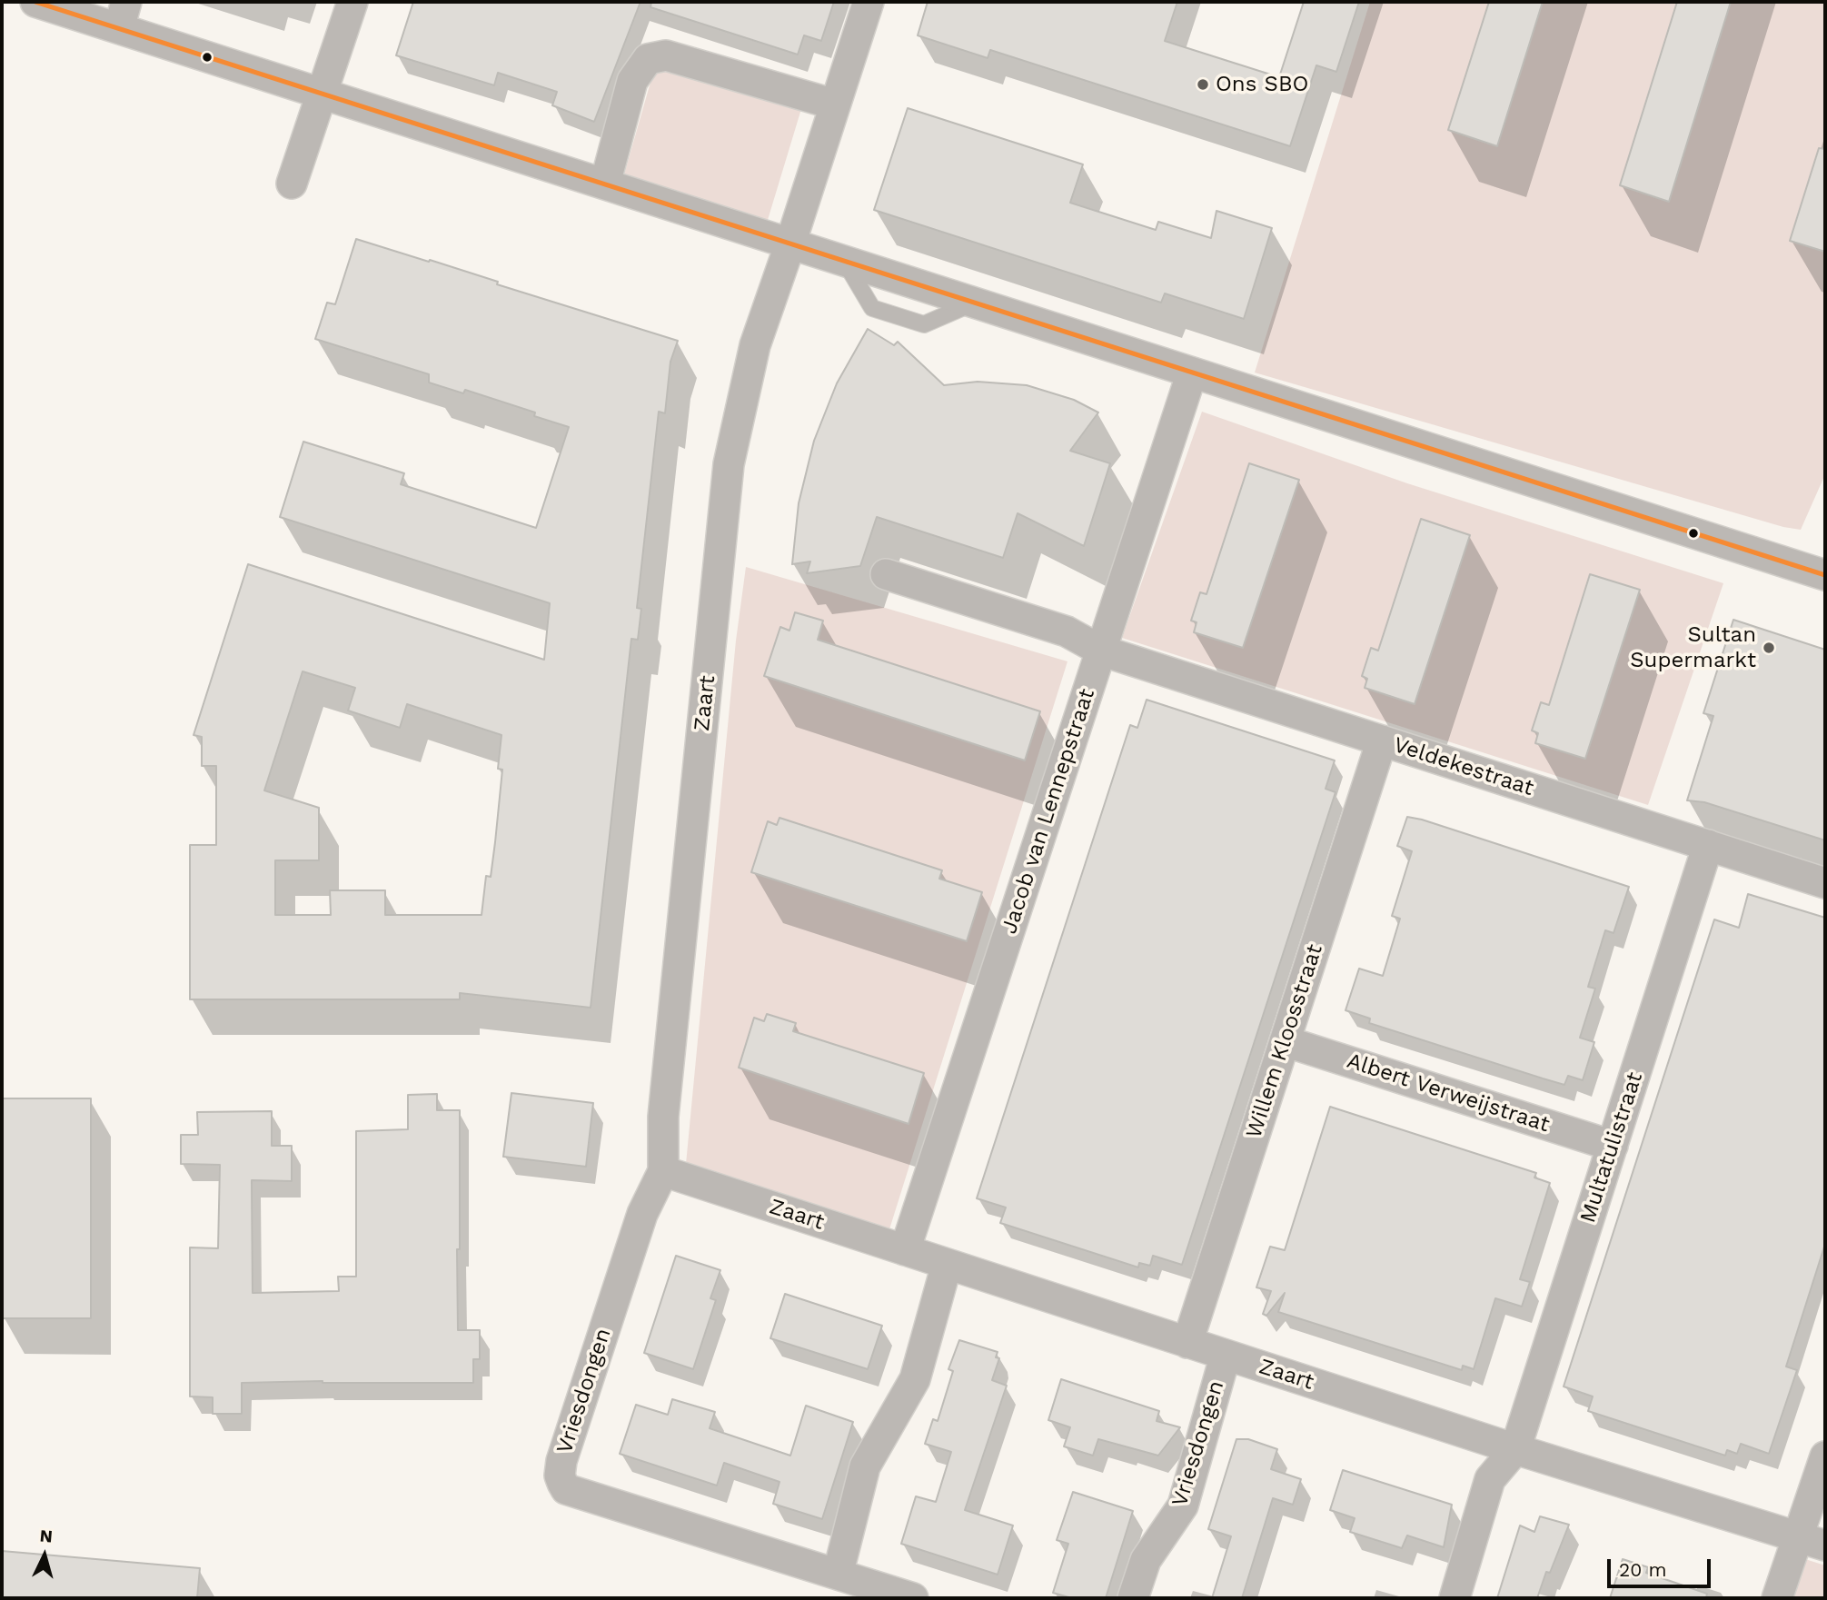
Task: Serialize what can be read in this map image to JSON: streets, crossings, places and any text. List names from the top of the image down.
{
  "streets": {
    "street": [
      "Zaart",
      "Veldekestraat",
      "Jacob van Lennepstraat",
      "Willem Kloosstraat",
      "Albert Verweijstraat",
      "Multatulistraat",
      "Vriesdongen"
    ]
  },
  "crossings": [
    ["Zaart", "Jacob van Lennepstraat"],
    ["Zaart", "Willem Kloosstraat"],
    ["Zaart", "Multatulistraat"],
    ["Zaart", "Vriesdongen"],
    ["Veldekestraat", "Jacob van Lennepstraat"],
    ["Veldekestraat", "Willem Kloosstraat"],
    ["Veldekestraat", "Multatulistraat"],
    ["Willem Kloosstraat", "Albert Verweijstraat"],
    ["Albert Verweijstraat", "Multatulistraat"]
  ],
  "places": ["Ons SBO", "Sultan Supermarkt"],
  "scale_bar": "20 m",
  "north": "top"
}
